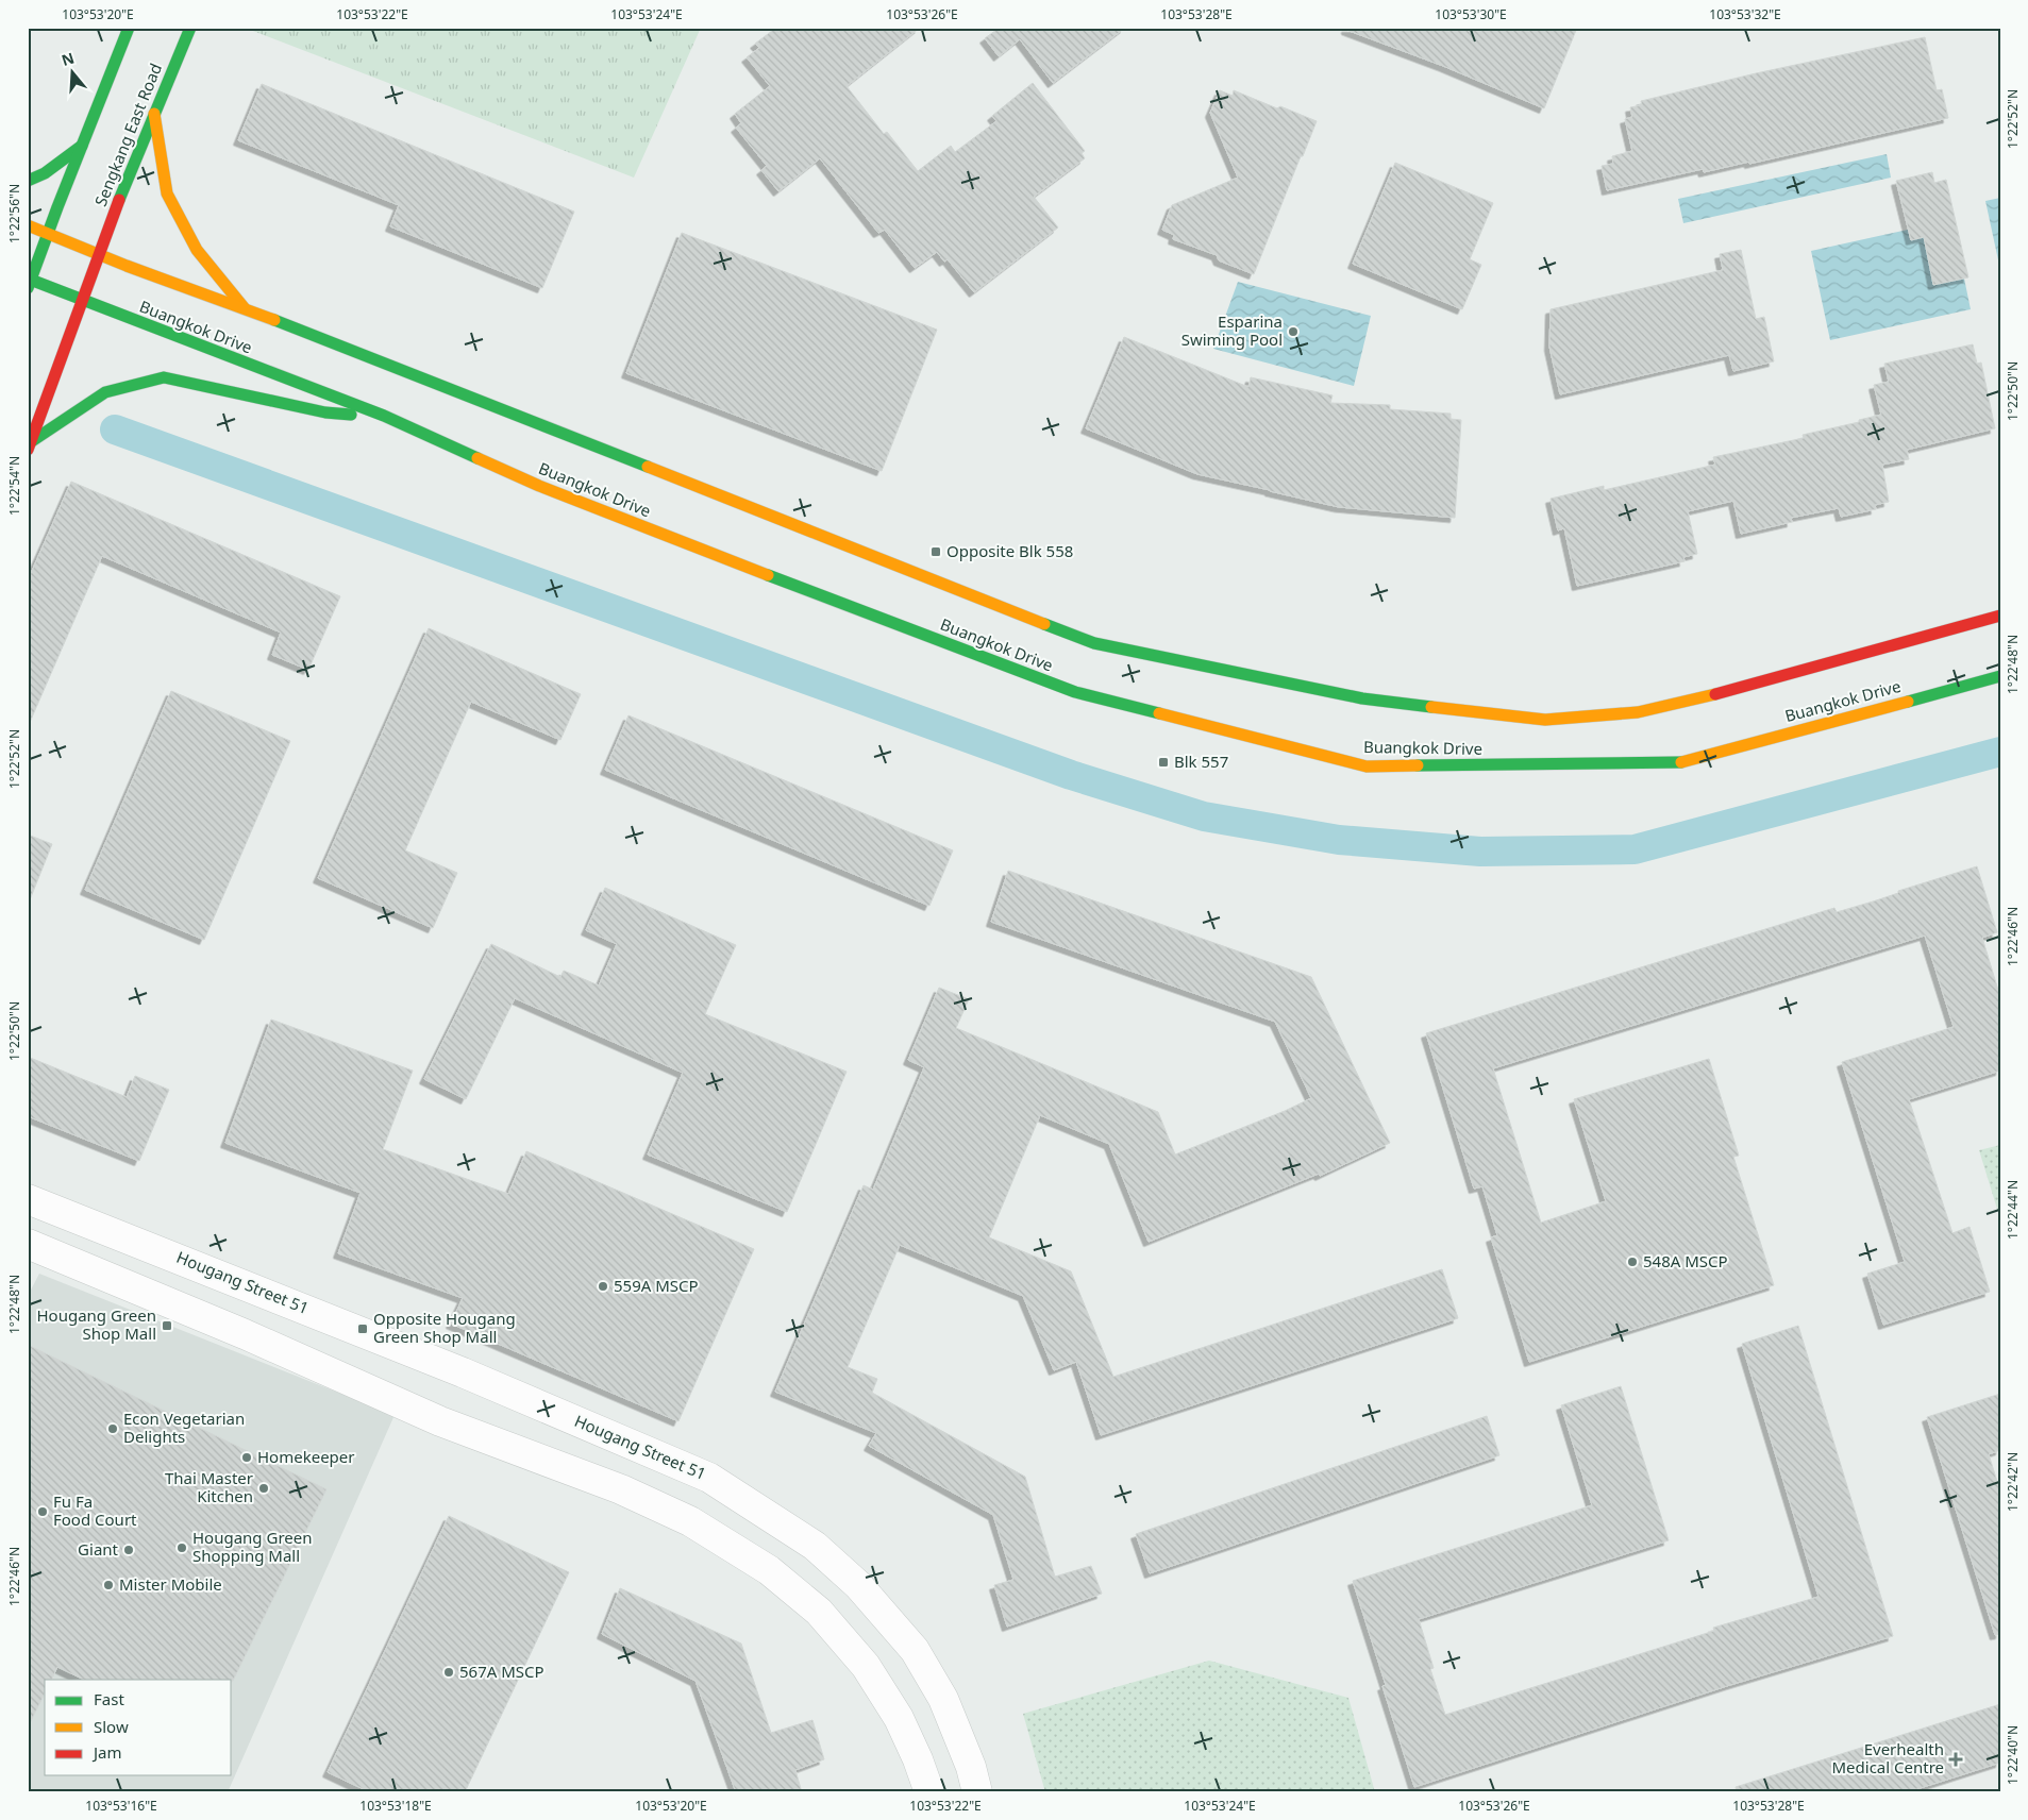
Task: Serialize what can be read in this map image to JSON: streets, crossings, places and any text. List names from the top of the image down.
{
  "streets": {
    "main road": ["Sengkang East Road", "Buangkok Drive"],
    "street": ["Hougang Street 51"]
  },
  "crossings": [
    ["Sengkang East Road", "Buangkok Drive"]
  ],
  "places": {
    "other": [
      "Esparina Swiming Pool",
      "548A MSCP",
      "559A MSCP",
      "Econ Vegetarian Delights",
      "Homekeeper",
      "Thai Master Kitchen",
      "Fu Fa Food Court",
      "Hougang Green Shopping Mall",
      "Giant",
      "Mister Mobile",
      "567A MSCP"
    ],
    "transit": [
      "Opposite Blk 558",
      "Blk 557",
      "Hougang Green Shop Mall",
      "Opposite Hougang Green Shop Mall"
    ],
    "health": ["Everhealth Medical Centre"]
  },
  "legend": ["Fast", "Slow", "Jam"],
  "north": "top",
  "coordinates": [
    "103°53'20\"E",
    "103°53'22\"E",
    "103°53'24\"E",
    "103°53'26\"E",
    "103°53'28\"E",
    "103°53'30\"E",
    "103°53'32\"E",
    "1°22'52\"N",
    "1°22'56\"N",
    "1°22'50\"N",
    "1°22'54\"N",
    "1°22'48\"N",
    "1°22'46\"N",
    "1°22'44\"N",
    "1°22'42\"N",
    "1°22'40\"N",
    "103°53'16\"E",
    "103°53'18\"E"
  ]
}
